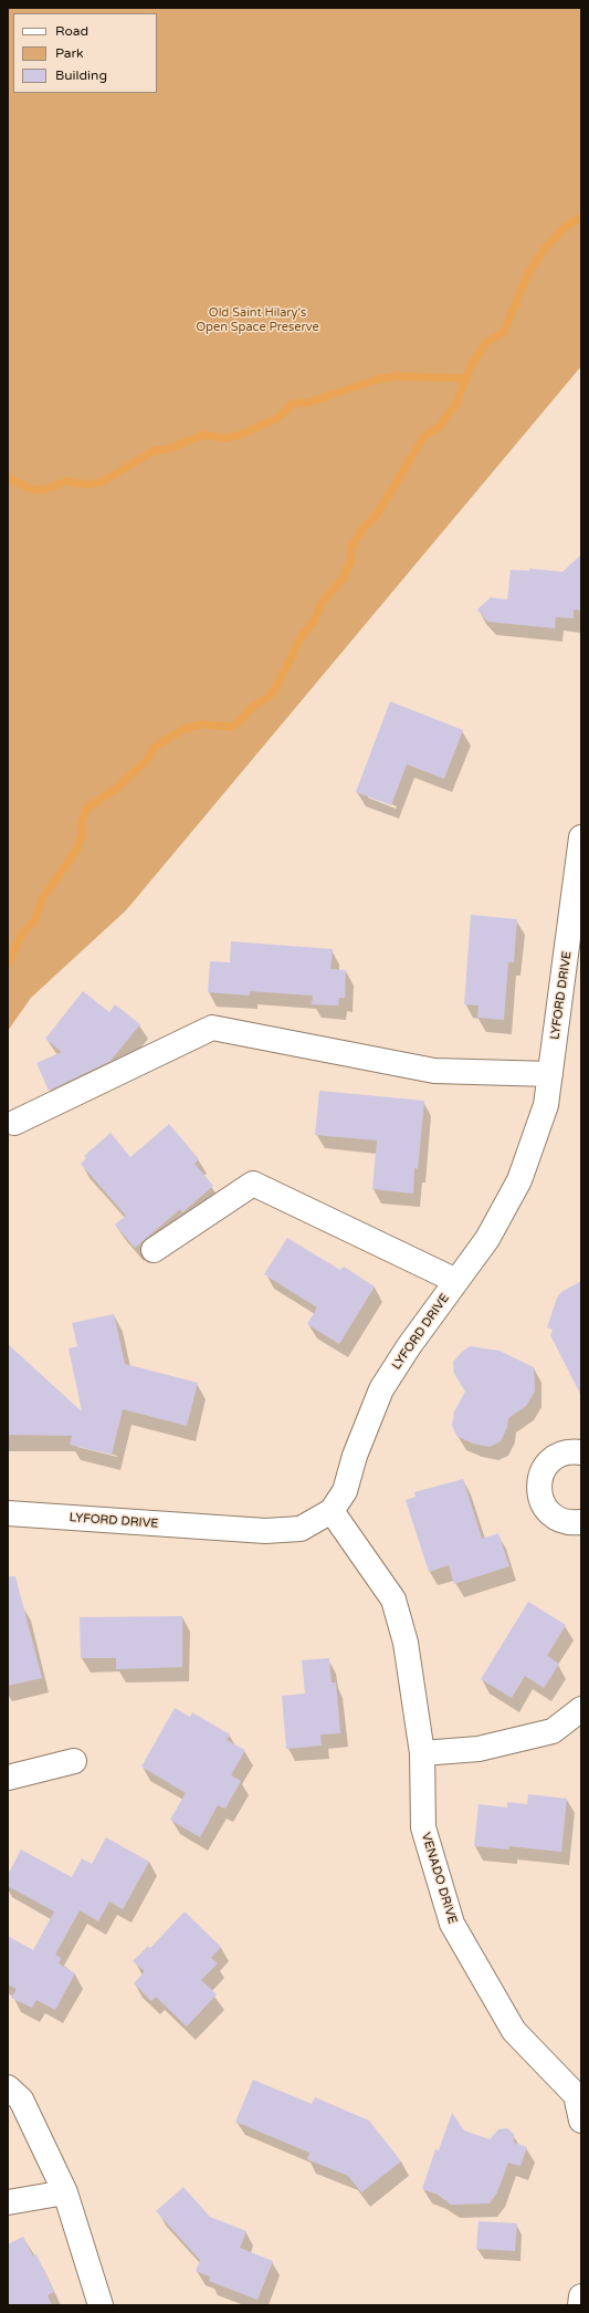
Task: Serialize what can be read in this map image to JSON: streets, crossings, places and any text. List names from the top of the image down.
{
  "streets": {
    "street": ["LYFORD DRIVE", "VENADO DRIVE"]
  },
  "crossings": [
    ["LYFORD DRIVE", "VENADO DRIVE"]
  ],
  "parks": ["Old Saint Hilary's Open Space Preserve"],
  "legend": ["Road", "Park", "Building"]
}
